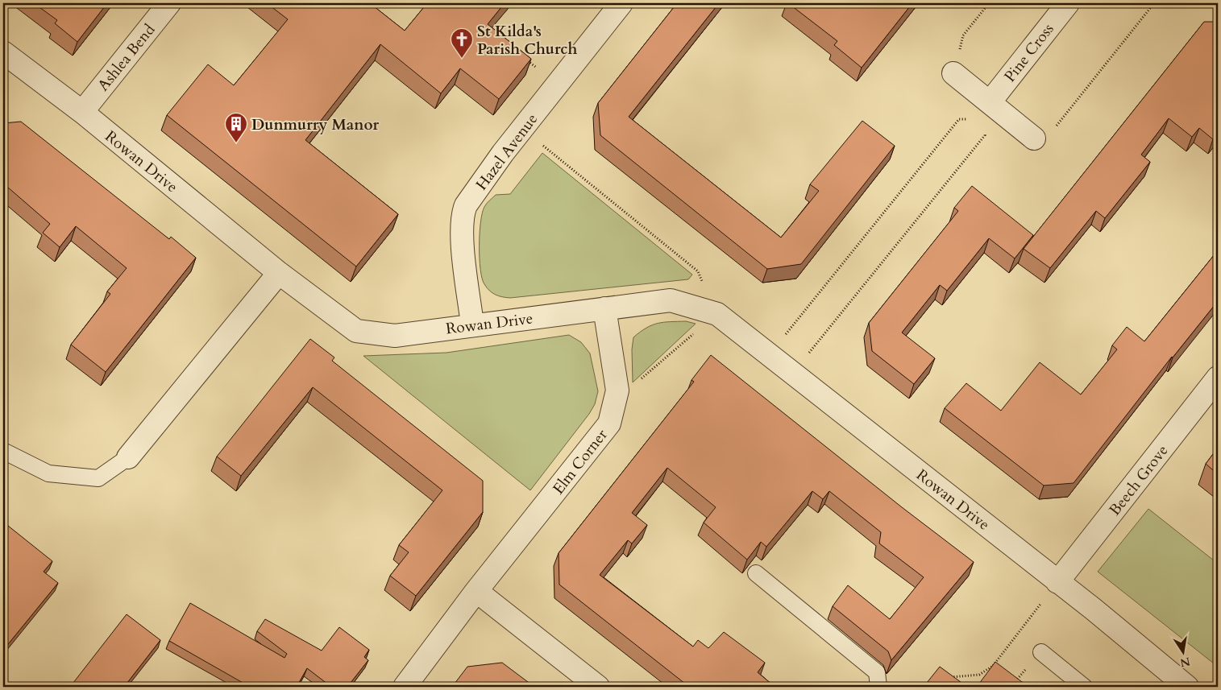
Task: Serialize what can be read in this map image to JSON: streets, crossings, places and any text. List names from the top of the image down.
{
  "streets": {
    "street": [
      "Pine Cross",
      "Ashlea Bend",
      "Hazel Avenue",
      "Rowan Drive",
      "Elm Corner",
      "Beech Grove"
    ]
  },
  "crossings": [
    ["Ashlea Bend", "Rowan Drive"],
    ["Hazel Avenue", "Rowan Drive"],
    ["Rowan Drive", "Elm Corner"],
    ["Rowan Drive", "Beech Grove"]
  ],
  "places": {
    "church": ["St Kilda's Parish Church"],
    "building": ["Dunmurry Manor"]
  },
  "north": "bottom"
}
